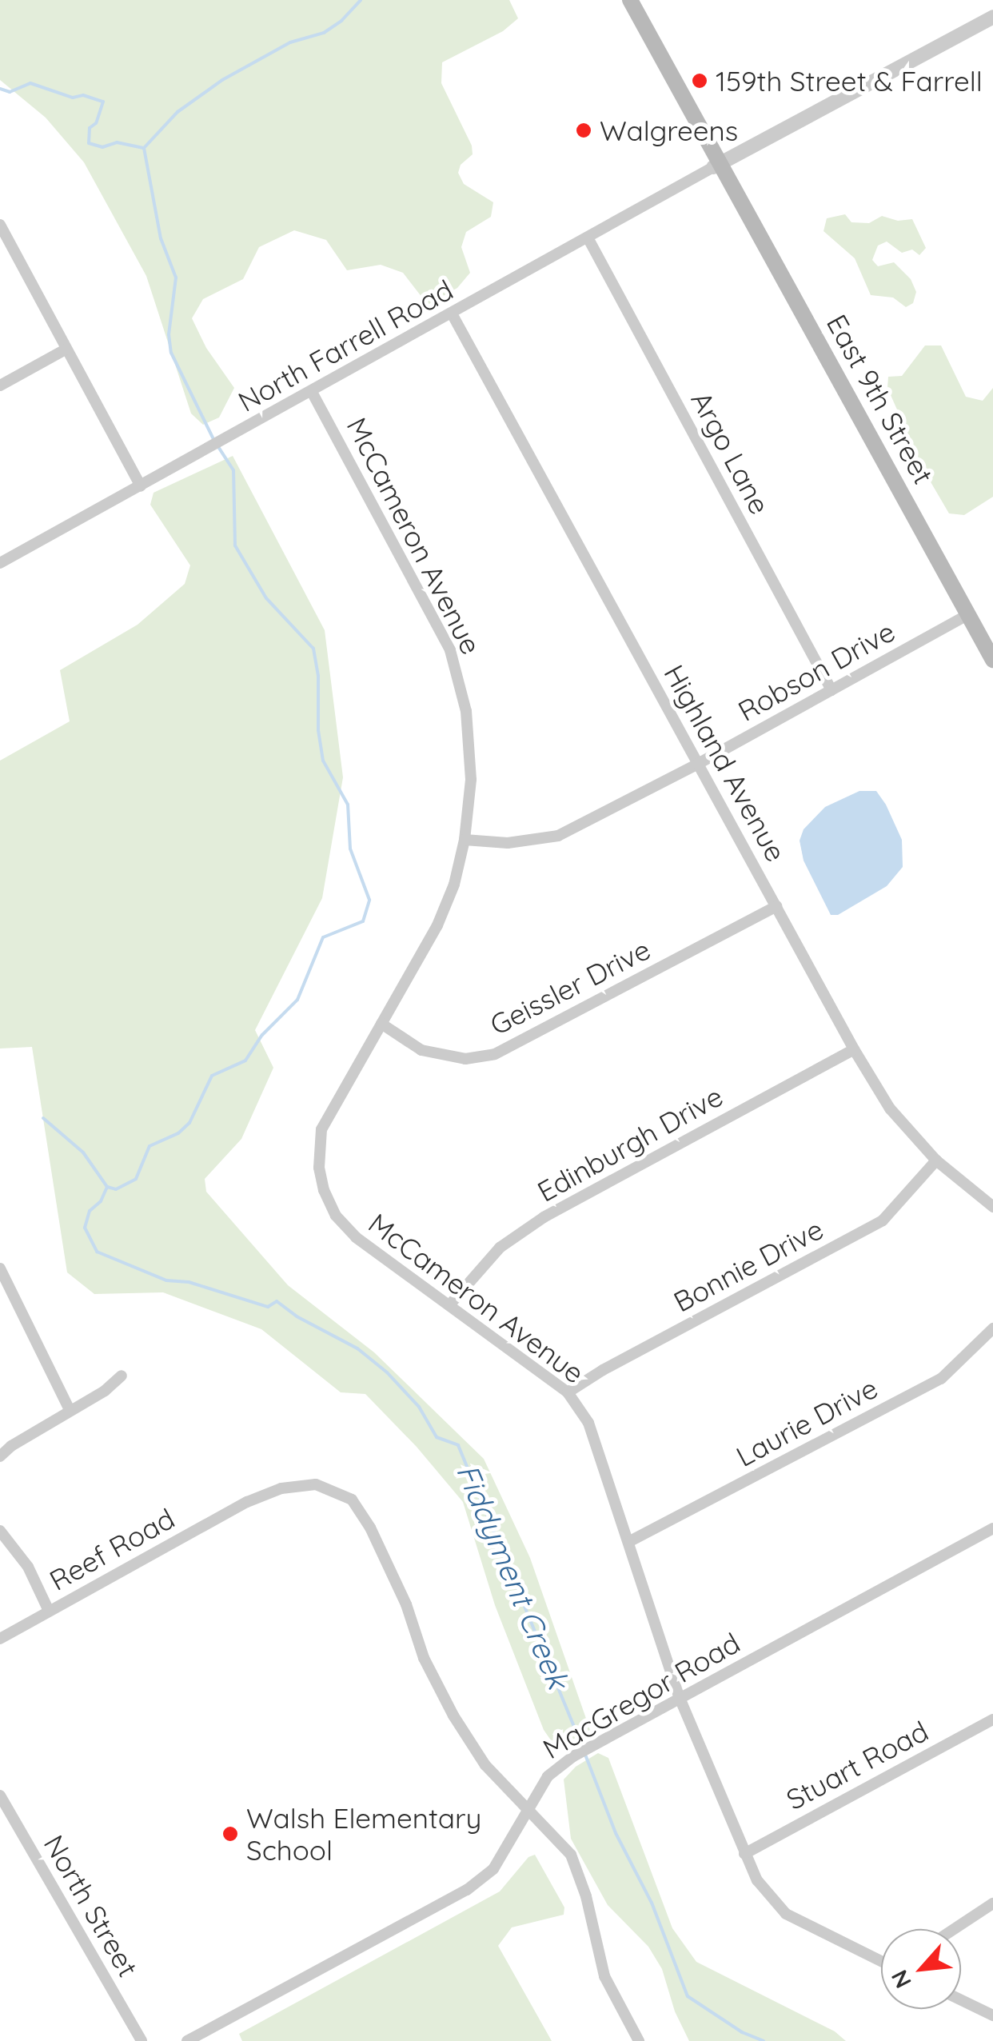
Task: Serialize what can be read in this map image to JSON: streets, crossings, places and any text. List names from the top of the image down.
{
  "streets": {
    "main road": ["East 9th Street"],
    "street": [
      "North Farrell Road",
      "Argo Lane",
      "McCameron Avenue",
      "Robson Drive",
      "Highland Avenue",
      "Geissler Drive",
      "Edinburgh Drive",
      "Bonnie Drive",
      "Laurie Drive",
      "Reef Road",
      "MacGregor Road",
      "Stuart Road",
      "North Street"
    ]
  },
  "crossings": [
    ["North Farrell Road", "East 9th Street"],
    ["North Farrell Road", "Argo Lane"],
    ["North Farrell Road", "McCameron Avenue"],
    ["North Farrell Road", "Highland Avenue"],
    ["East 9th Street", "Robson Drive"],
    ["Argo Lane", "Robson Drive"],
    ["McCameron Avenue", "Robson Drive"],
    ["McCameron Avenue", "Geissler Drive"],
    ["McCameron Avenue", "Edinburgh Drive"],
    ["McCameron Avenue", "Bonnie Drive"],
    ["McCameron Avenue", "Laurie Drive"],
    ["McCameron Avenue", "MacGregor Road"],
    ["McCameron Avenue", "Stuart Road"],
    ["Robson Drive", "Highland Avenue"],
    ["Highland Avenue", "Geissler Drive"],
    ["Highland Avenue", "Edinburgh Drive"],
    ["Highland Avenue", "Bonnie Drive"],
    ["Reef Road", "MacGregor Road"]
  ],
  "water": ["Fiddyment Creek"],
  "places": ["159th Street & Farrell", "Walgreens", "Walsh Elementary School"],
  "north": "bottom left"
}
